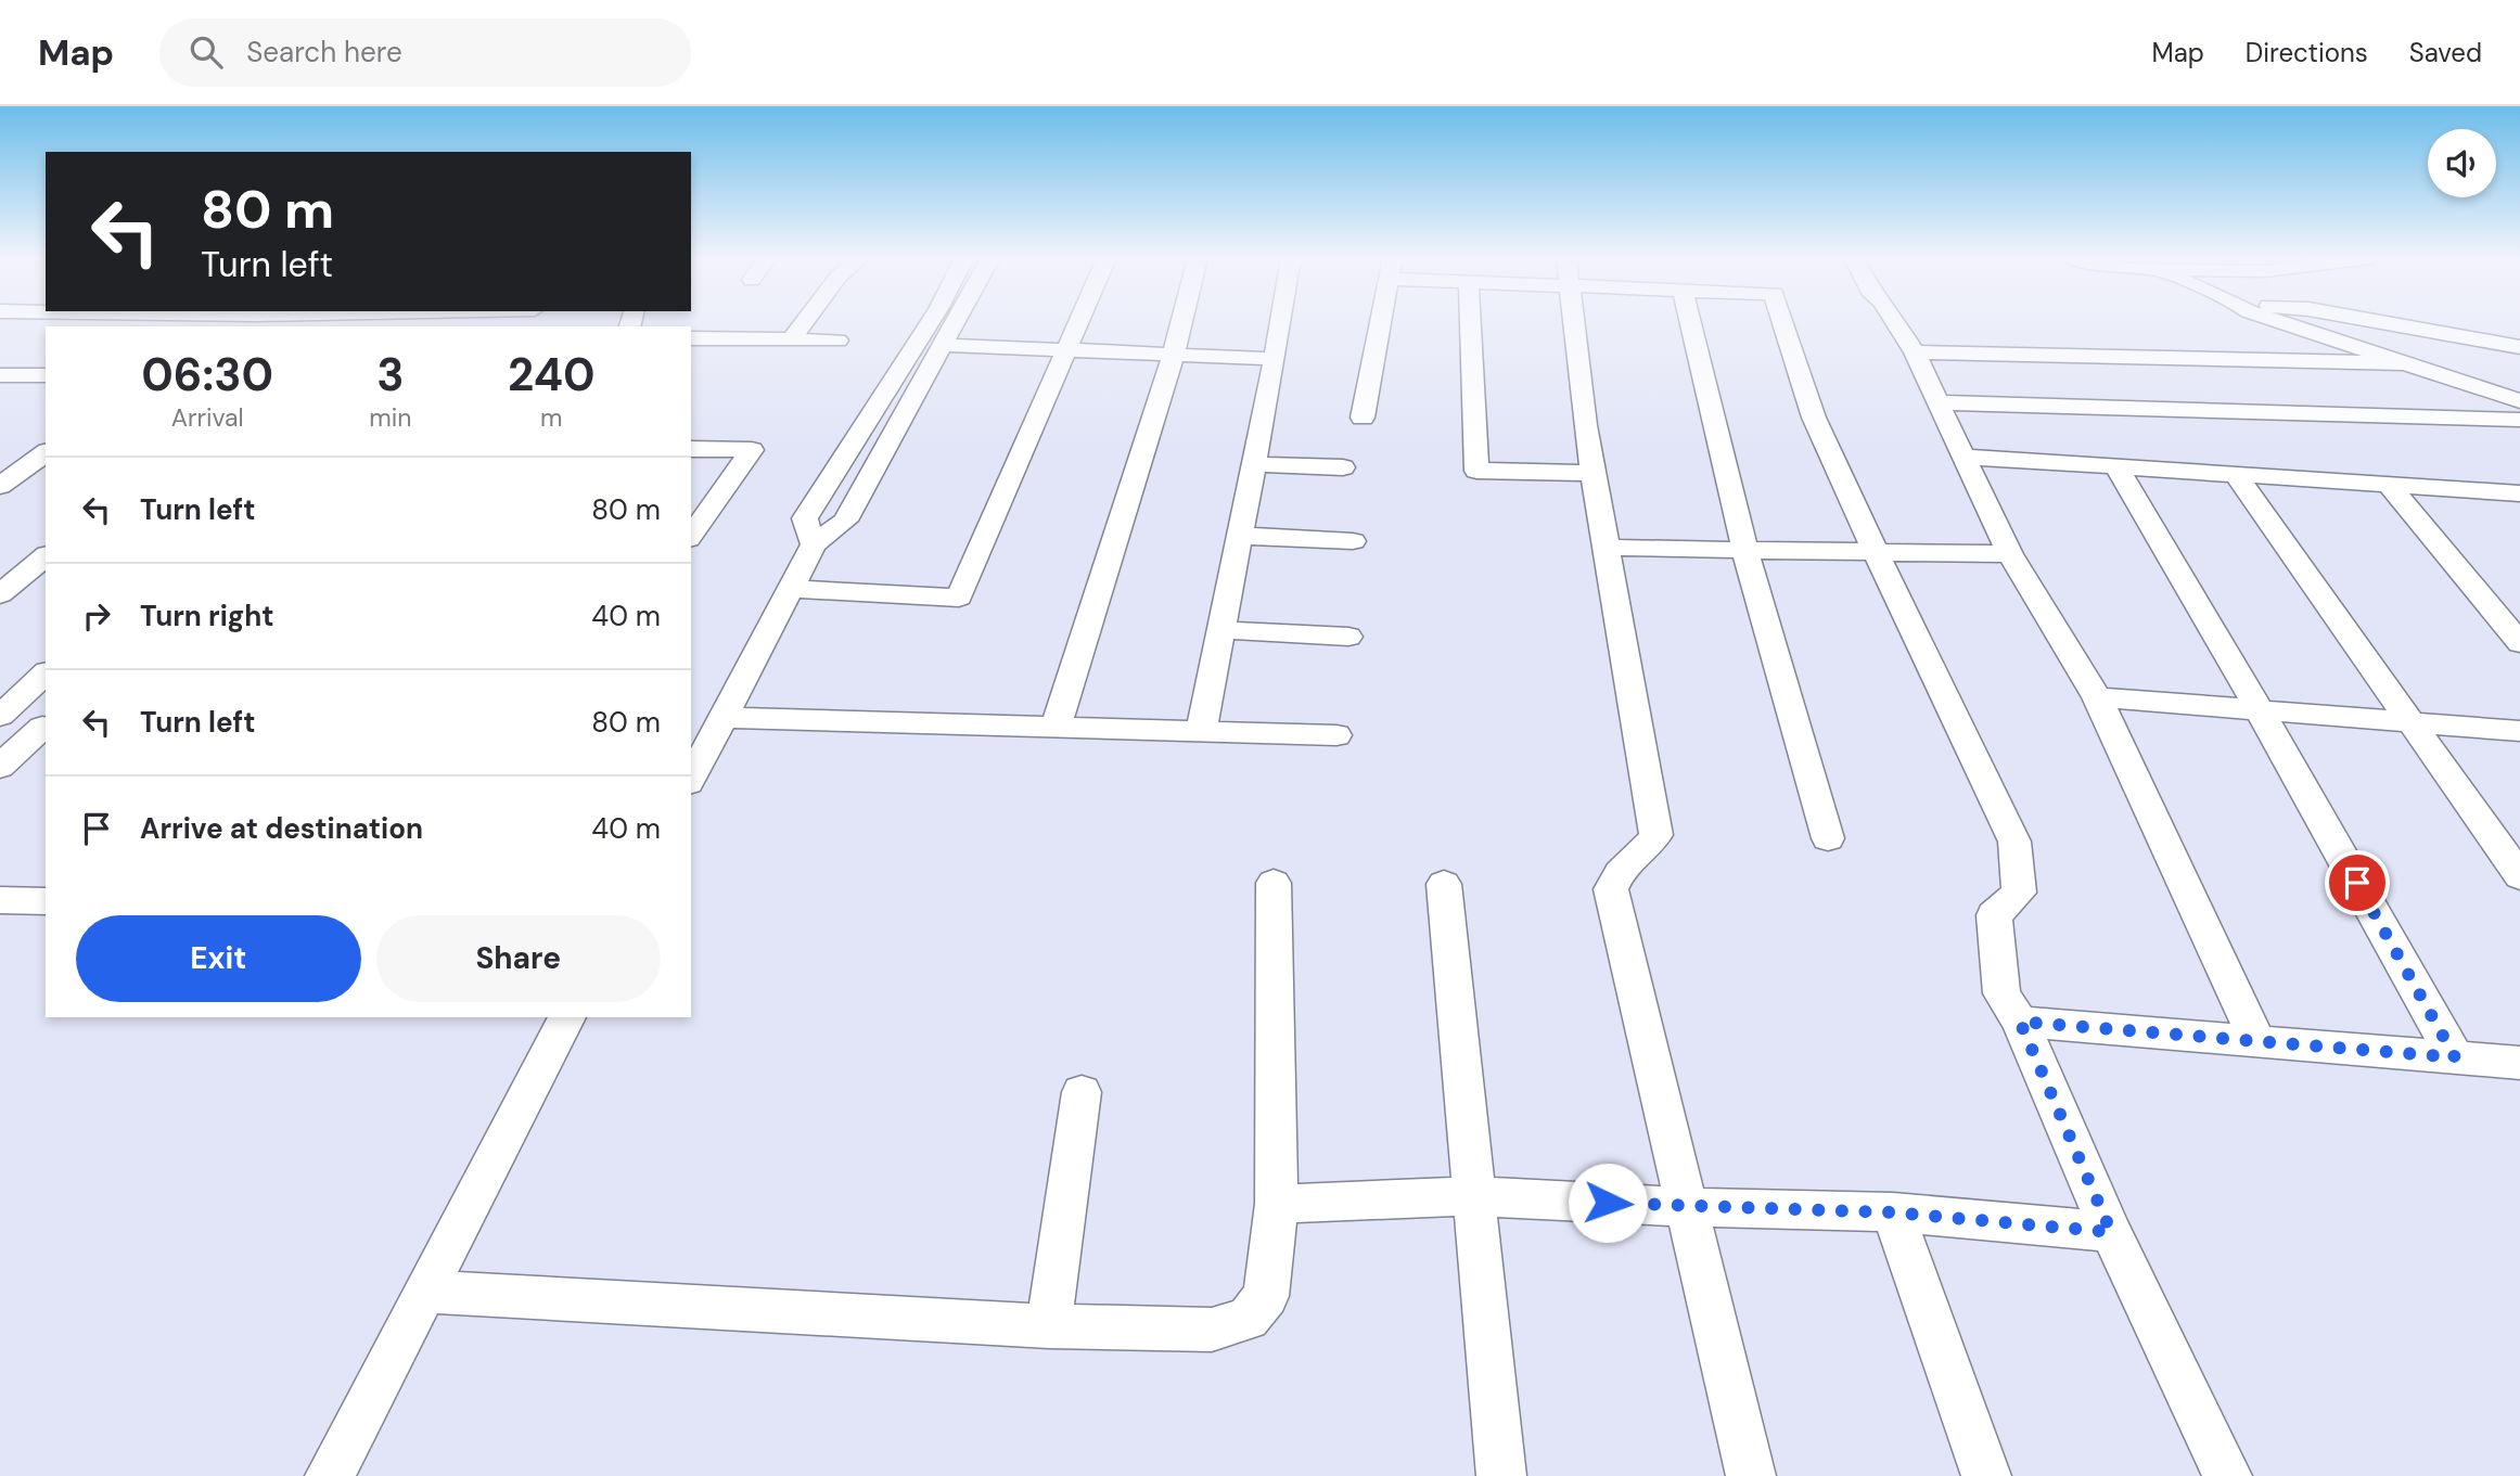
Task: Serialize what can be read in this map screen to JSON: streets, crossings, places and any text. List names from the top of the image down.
{
  "page": {
    "header": "Map",
    "search": "Search here",
    "nav": ["Map", "Directions", "Saved"],
    "turn": ["80 m", "Turn left"],
    "eta": [
      "06:30",
      "Arrival",
      "3",
      "min",
      "240",
      "m"
    ],
    "list": [
      {
        "name": "Turn left",
        "value": "80 m"
      },
      {
        "name": "Turn right",
        "value": "40 m"
      },
      {
        "name": "Turn left",
        "value": "80 m"
      },
      {
        "name": "Arrive at destination",
        "value": "40 m"
      }
    ],
    "buttons": ["Exit", "Share"]
  }
}
